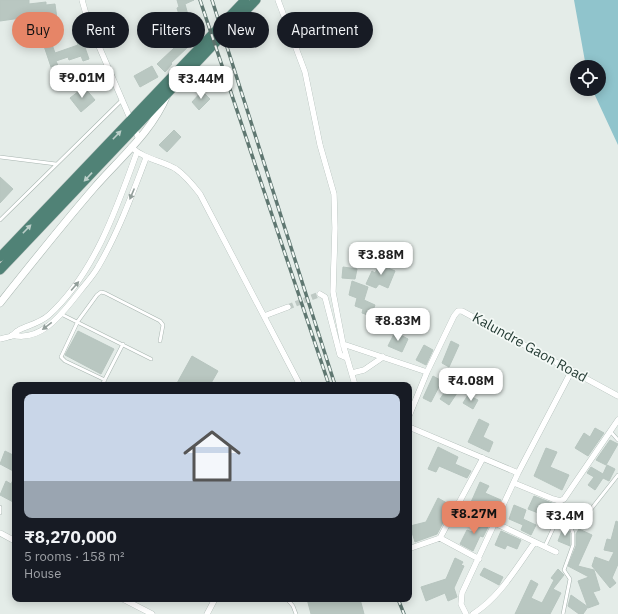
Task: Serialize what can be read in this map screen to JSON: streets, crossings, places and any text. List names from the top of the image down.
{
  "streets": {
    "street": ["Kalundre Gaon Road"]
  },
  "page": {
    "chip": [
      "Buy",
      "Rent",
      "Filters",
      "New",
      "Apartment"
    ],
    "price": [
      "₹9.01M",
      "₹3.44M",
      "₹3.88M",
      "₹8.83M",
      "₹4.08M",
      "₹8.27M",
      "₹3.4M"
    ],
    "list": [
      {
        "name": "₹8,270,000",
        "note": "5 rooms · 158 m² · House"
      }
    ]
  }
}
